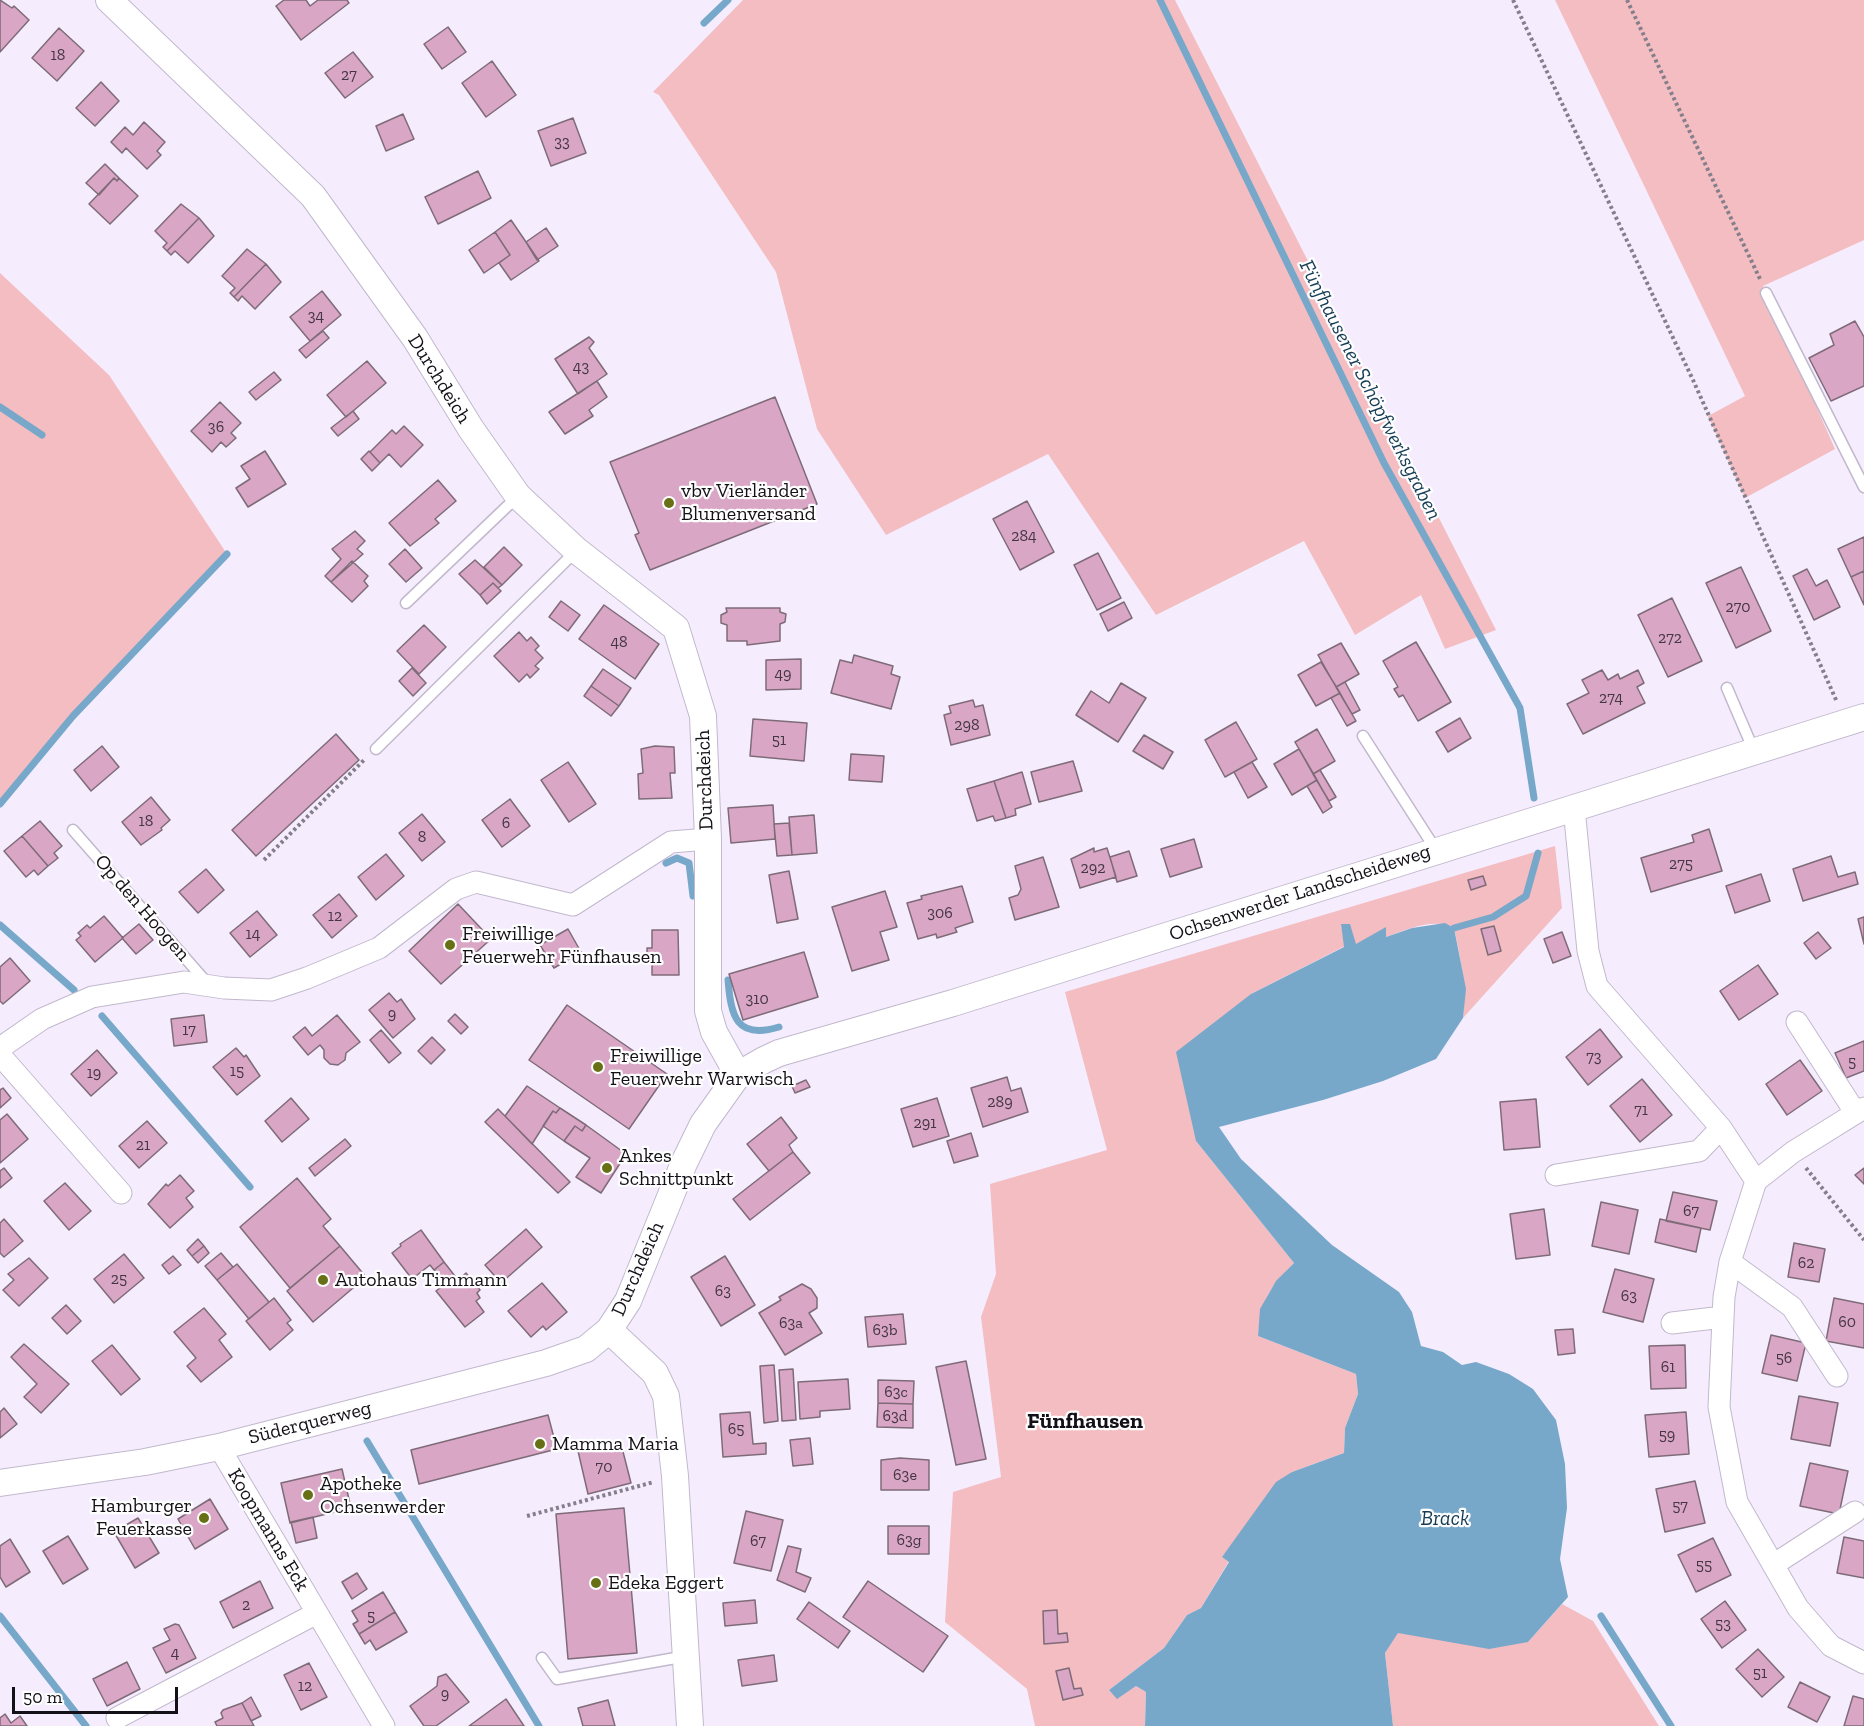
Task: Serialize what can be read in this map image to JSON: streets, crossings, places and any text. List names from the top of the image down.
{
  "streets": {
    "street": [
      "Durchdeich",
      "Ochsenwerder Landscheideweg",
      "Op den Hoogen",
      "Süderquerweg",
      "Koopmanns Eck"
    ]
  },
  "crossings": [
    ["Durchdeich", "Ochsenwerder Landscheideweg"],
    ["Durchdeich", "Op den Hoogen"],
    ["Durchdeich", "Süderquerweg"],
    ["Süderquerweg", "Koopmanns Eck"]
  ],
  "districts": ["Fünfhausen"],
  "water": ["Fünfhausener Schöpfwerksgraben", "Brack"],
  "places": [
    "vbv Vierländer Blumenversand",
    "Freiwillige Feuerwehr Fünfhausen",
    "Freiwillige Feuerwehr Warwisch",
    "Ankes Schnittpunkt",
    "Autohaus Timmann",
    "Mamma Maria",
    "Apotheke Ochsenwerder",
    "Hamburger Feuerkasse",
    "Edeka Eggert"
  ],
  "house_numbers": [
    "18",
    "27",
    "33",
    "34",
    "43",
    "36",
    "284",
    "270",
    "272",
    "48",
    "49",
    "274",
    "298",
    "51",
    "18",
    "6",
    "8",
    "275",
    "292",
    "306",
    "12",
    "14",
    "310",
    "9",
    "17",
    "73",
    "5",
    "15",
    "19",
    "289",
    "71",
    "291",
    "21",
    "67",
    "62",
    "25",
    "63",
    "63",
    "60",
    "63a",
    "63b",
    "56",
    "61",
    "63c",
    "63d",
    "65",
    "59",
    "70",
    "63e",
    "57",
    "63g",
    "67",
    "55",
    "2",
    "5",
    "53",
    "4",
    "51",
    "12",
    "9"
  ],
  "scale_bar": "50 m"
}
